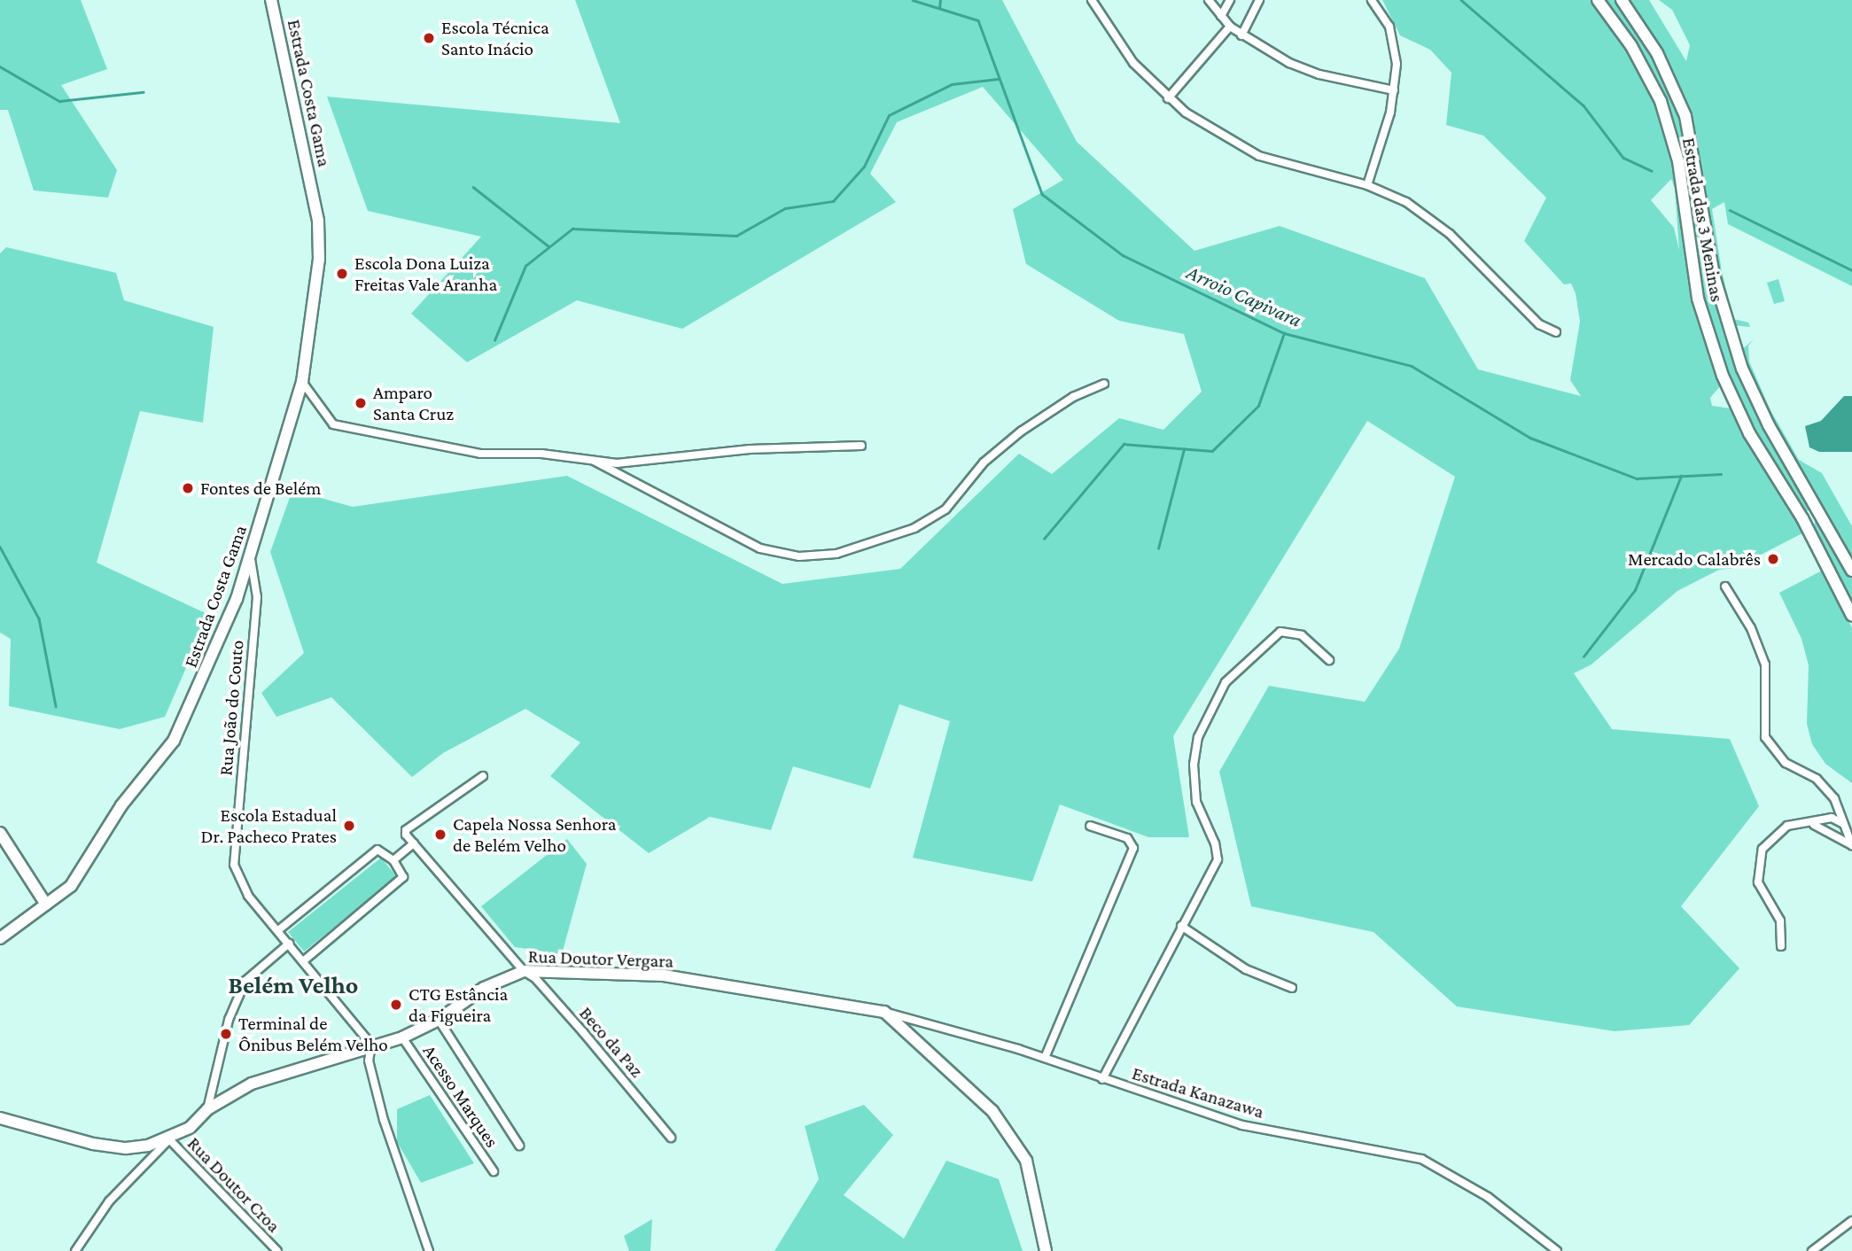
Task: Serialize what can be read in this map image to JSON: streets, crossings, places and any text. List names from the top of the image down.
{
  "streets": {
    "main road": ["Estrada Costa Gama", "Estrada das 3 Meninas", "Rua Doutor Vergara"],
    "street": [
      "Rua João do Couto",
      "Beco da Paz",
      "Estrada Kanazawa",
      "Acesso Marques",
      "Rua Doutor Croa"
    ]
  },
  "crossings": [
    ["Estrada Costa Gama", "Rua João do Couto"],
    ["Rua João do Couto", "Rua Doutor Vergara"],
    ["Rua Doutor Vergara", "Beco da Paz"],
    ["Rua Doutor Vergara", "Estrada Kanazawa"],
    ["Rua Doutor Vergara", "Acesso Marques"],
    ["Rua Doutor Vergara", "Rua Doutor Croa"]
  ],
  "districts": ["Belém Velho"],
  "water": ["Arroio Capivara"],
  "places": [
    "Escola Técnica Santo Inácio",
    "Escola Dona Luiza Freitas Vale Aranha",
    "Amparo Santa Cruz",
    "Fontes de Belém",
    "Mercado Calabrês",
    "Escola Estadual Dr. Pacheco Prates",
    "Capela Nossa Senhora de Belém Velho",
    "CTG Estância da Figueira",
    "Terminal de Ônibus Belém Velho"
  ]
}
